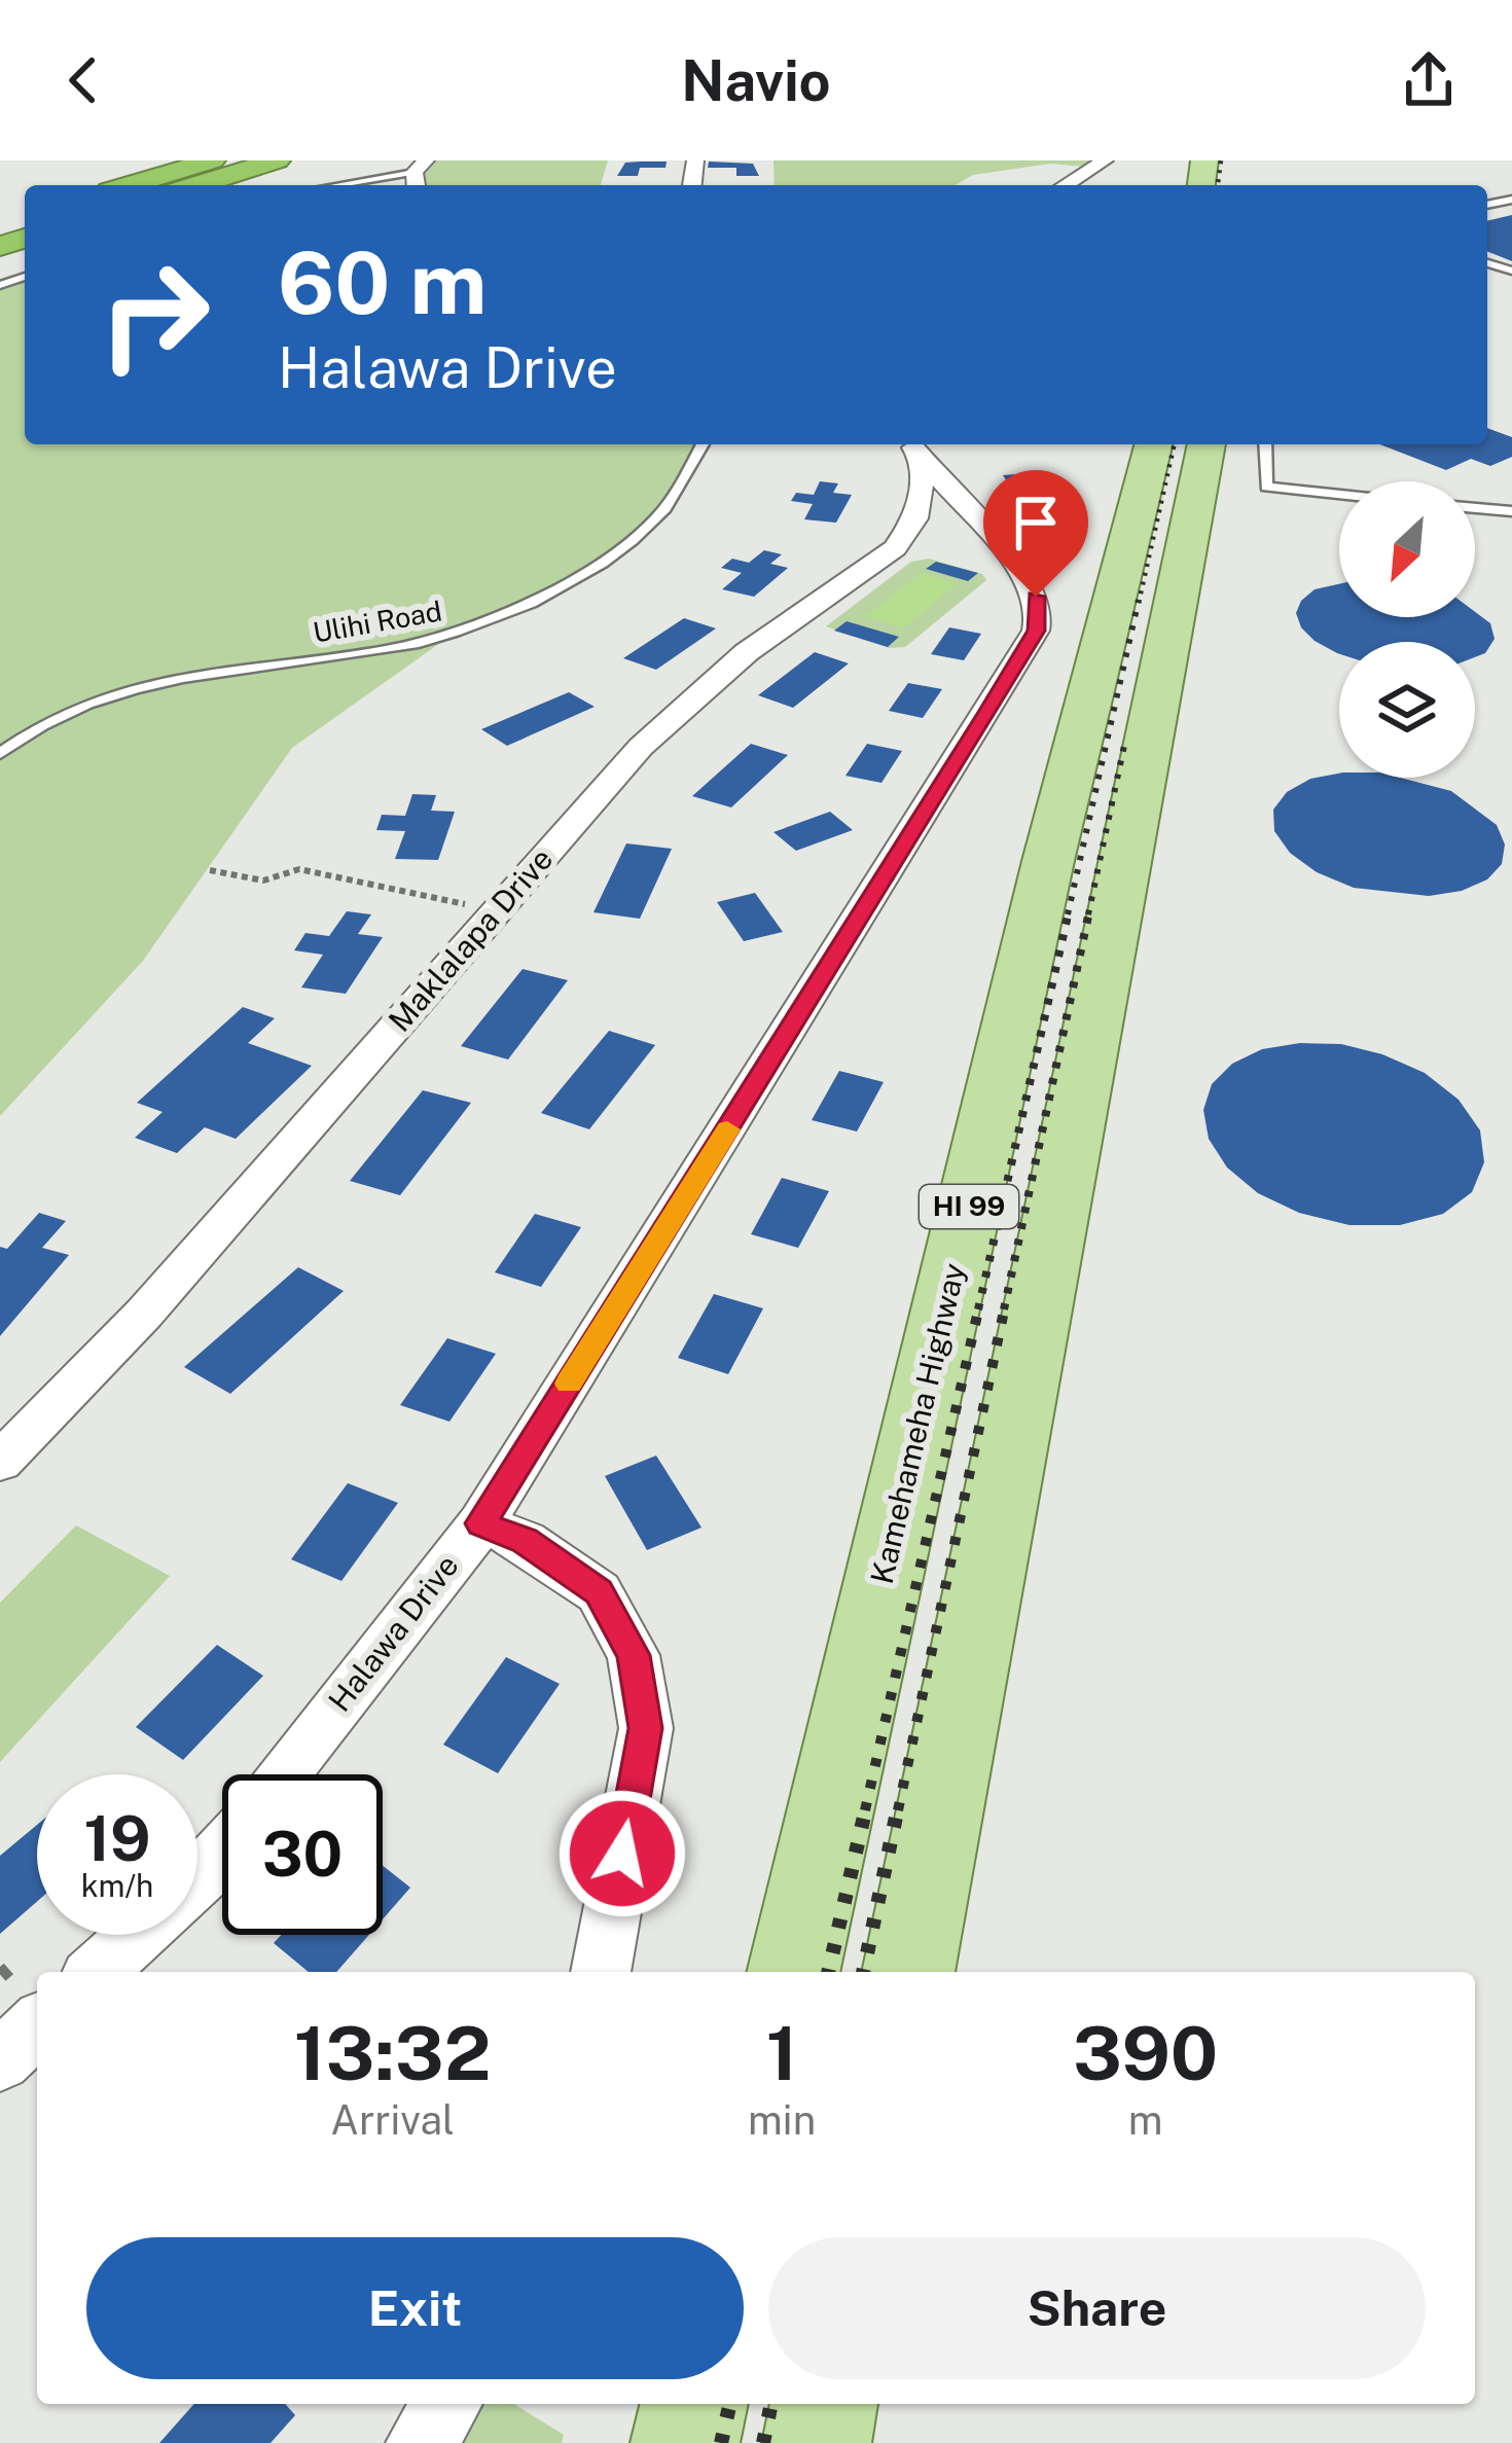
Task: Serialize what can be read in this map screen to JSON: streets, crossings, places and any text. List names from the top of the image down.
{
  "streets": {
    "main road": ["HI 99", "Kamehameha Highway"],
    "street": ["Maklalapa Drive", "Halawa Drive"],
    "lane": ["Ulihi Road"]
  },
  "north": "bottom left",
  "page": {
    "header": "Navio",
    "turn": ["60 m", "Halawa Drive"],
    "speed": "19 km/h",
    "limit": "30",
    "eta": [
      "13:32",
      "Arrival",
      "1",
      "min",
      "390",
      "m"
    ],
    "buttons": ["Exit", "Share"]
  }
}
